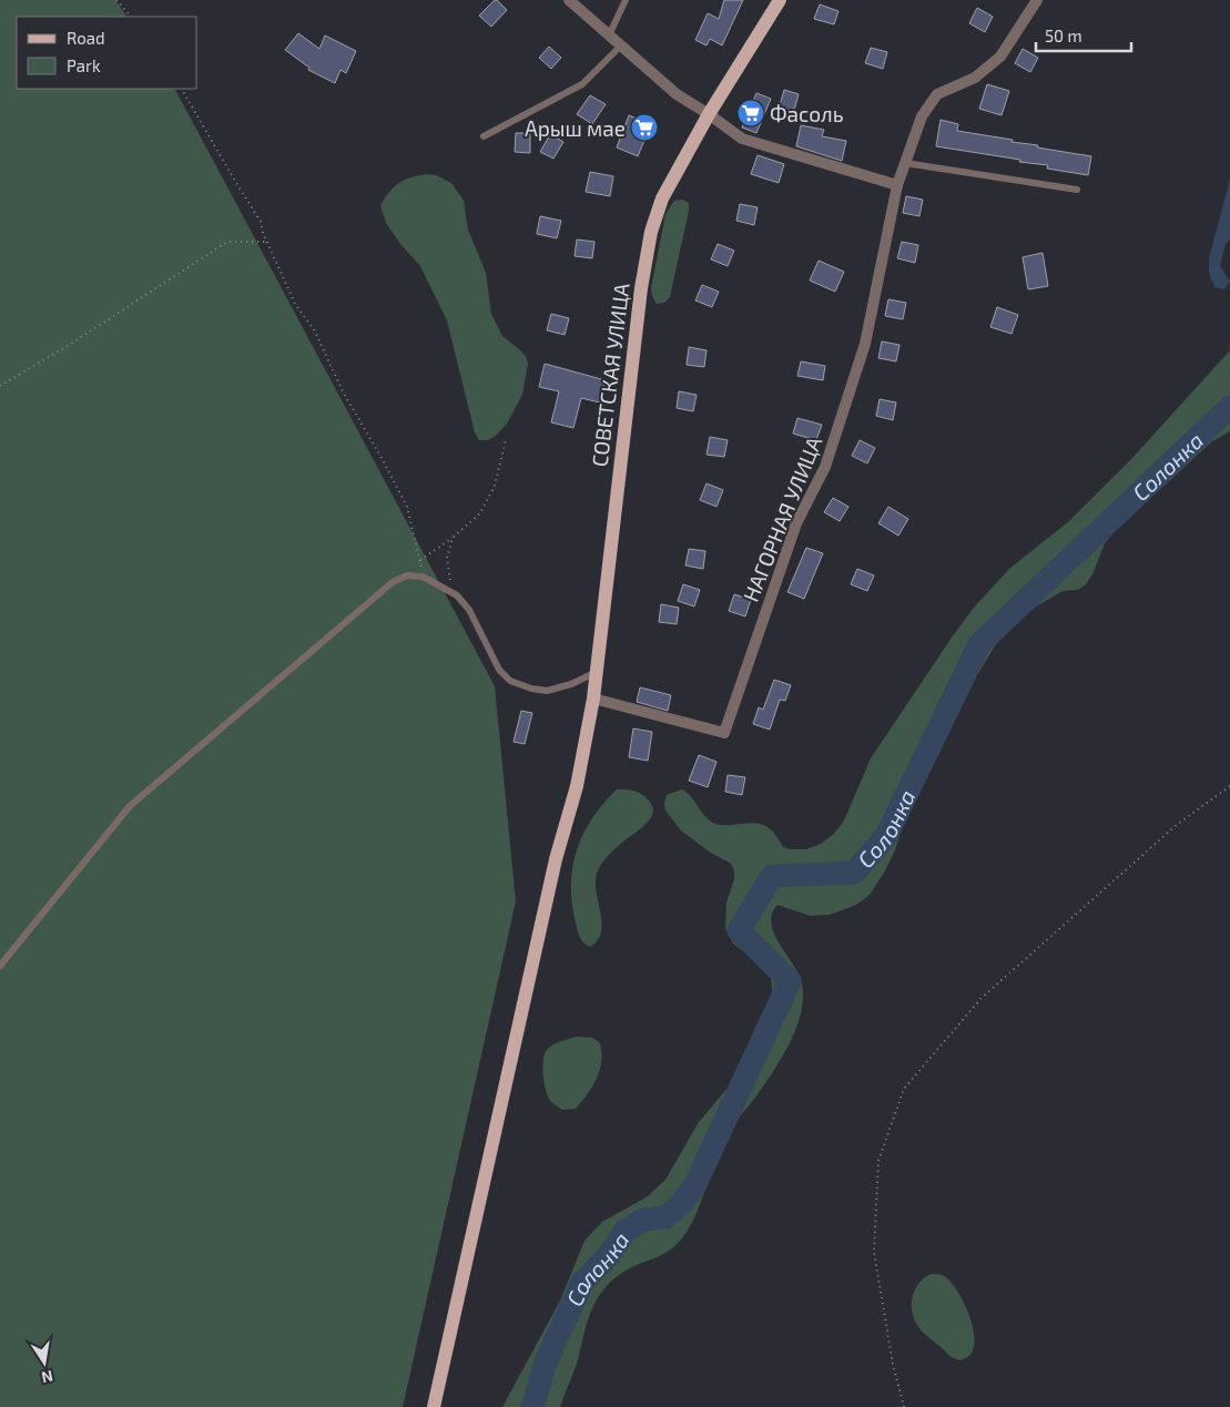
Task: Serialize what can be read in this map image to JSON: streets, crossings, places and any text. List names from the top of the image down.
{
  "streets": {
    "main road": ["СОВЕТСКАЯ УЛИЦА"],
    "street": ["НАГОРНАЯ УЛИЦА"]
  },
  "crossings": [
    ["СОВЕТСКАЯ УЛИЦА", "НАГОРНАЯ УЛИЦА"]
  ],
  "water": ["Солонка"],
  "places": {
    "supermarket": ["Фасоль", "Арыш мае"]
  },
  "legend": ["Road", "Park"],
  "scale_bar": "50 m",
  "north": "bottom"
}
